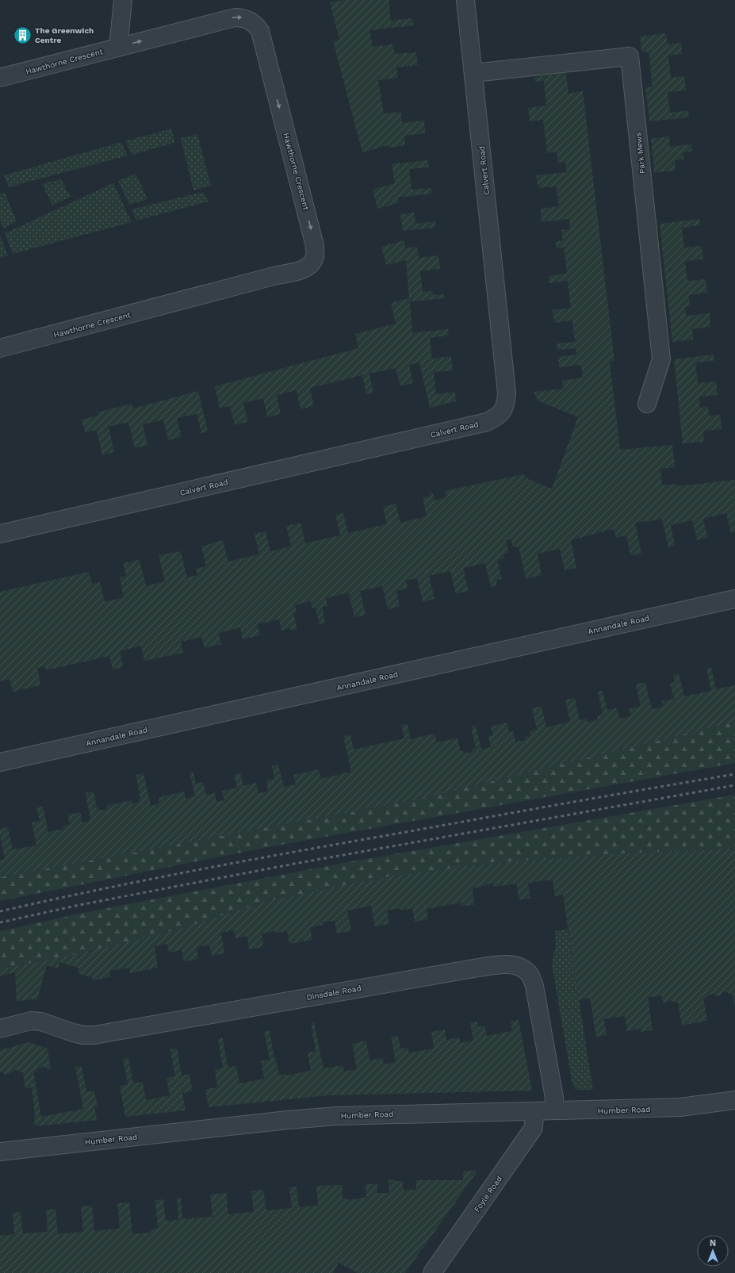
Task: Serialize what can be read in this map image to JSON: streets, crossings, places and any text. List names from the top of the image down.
{
  "streets": {
    "street": [
      "Hawthorne Crescent",
      "Park Mews",
      "Calvert Road",
      "Annandale Road",
      "Dinsdale Road",
      "Humber Road",
      "Foyle Road"
    ]
  },
  "crossings": [
    ["Park Mews", "Calvert Road"],
    ["Dinsdale Road", "Humber Road"],
    ["Humber Road", "Foyle Road"]
  ],
  "places": {
    "building": ["The Greenwich Centre"]
  },
  "north": "top"
}
